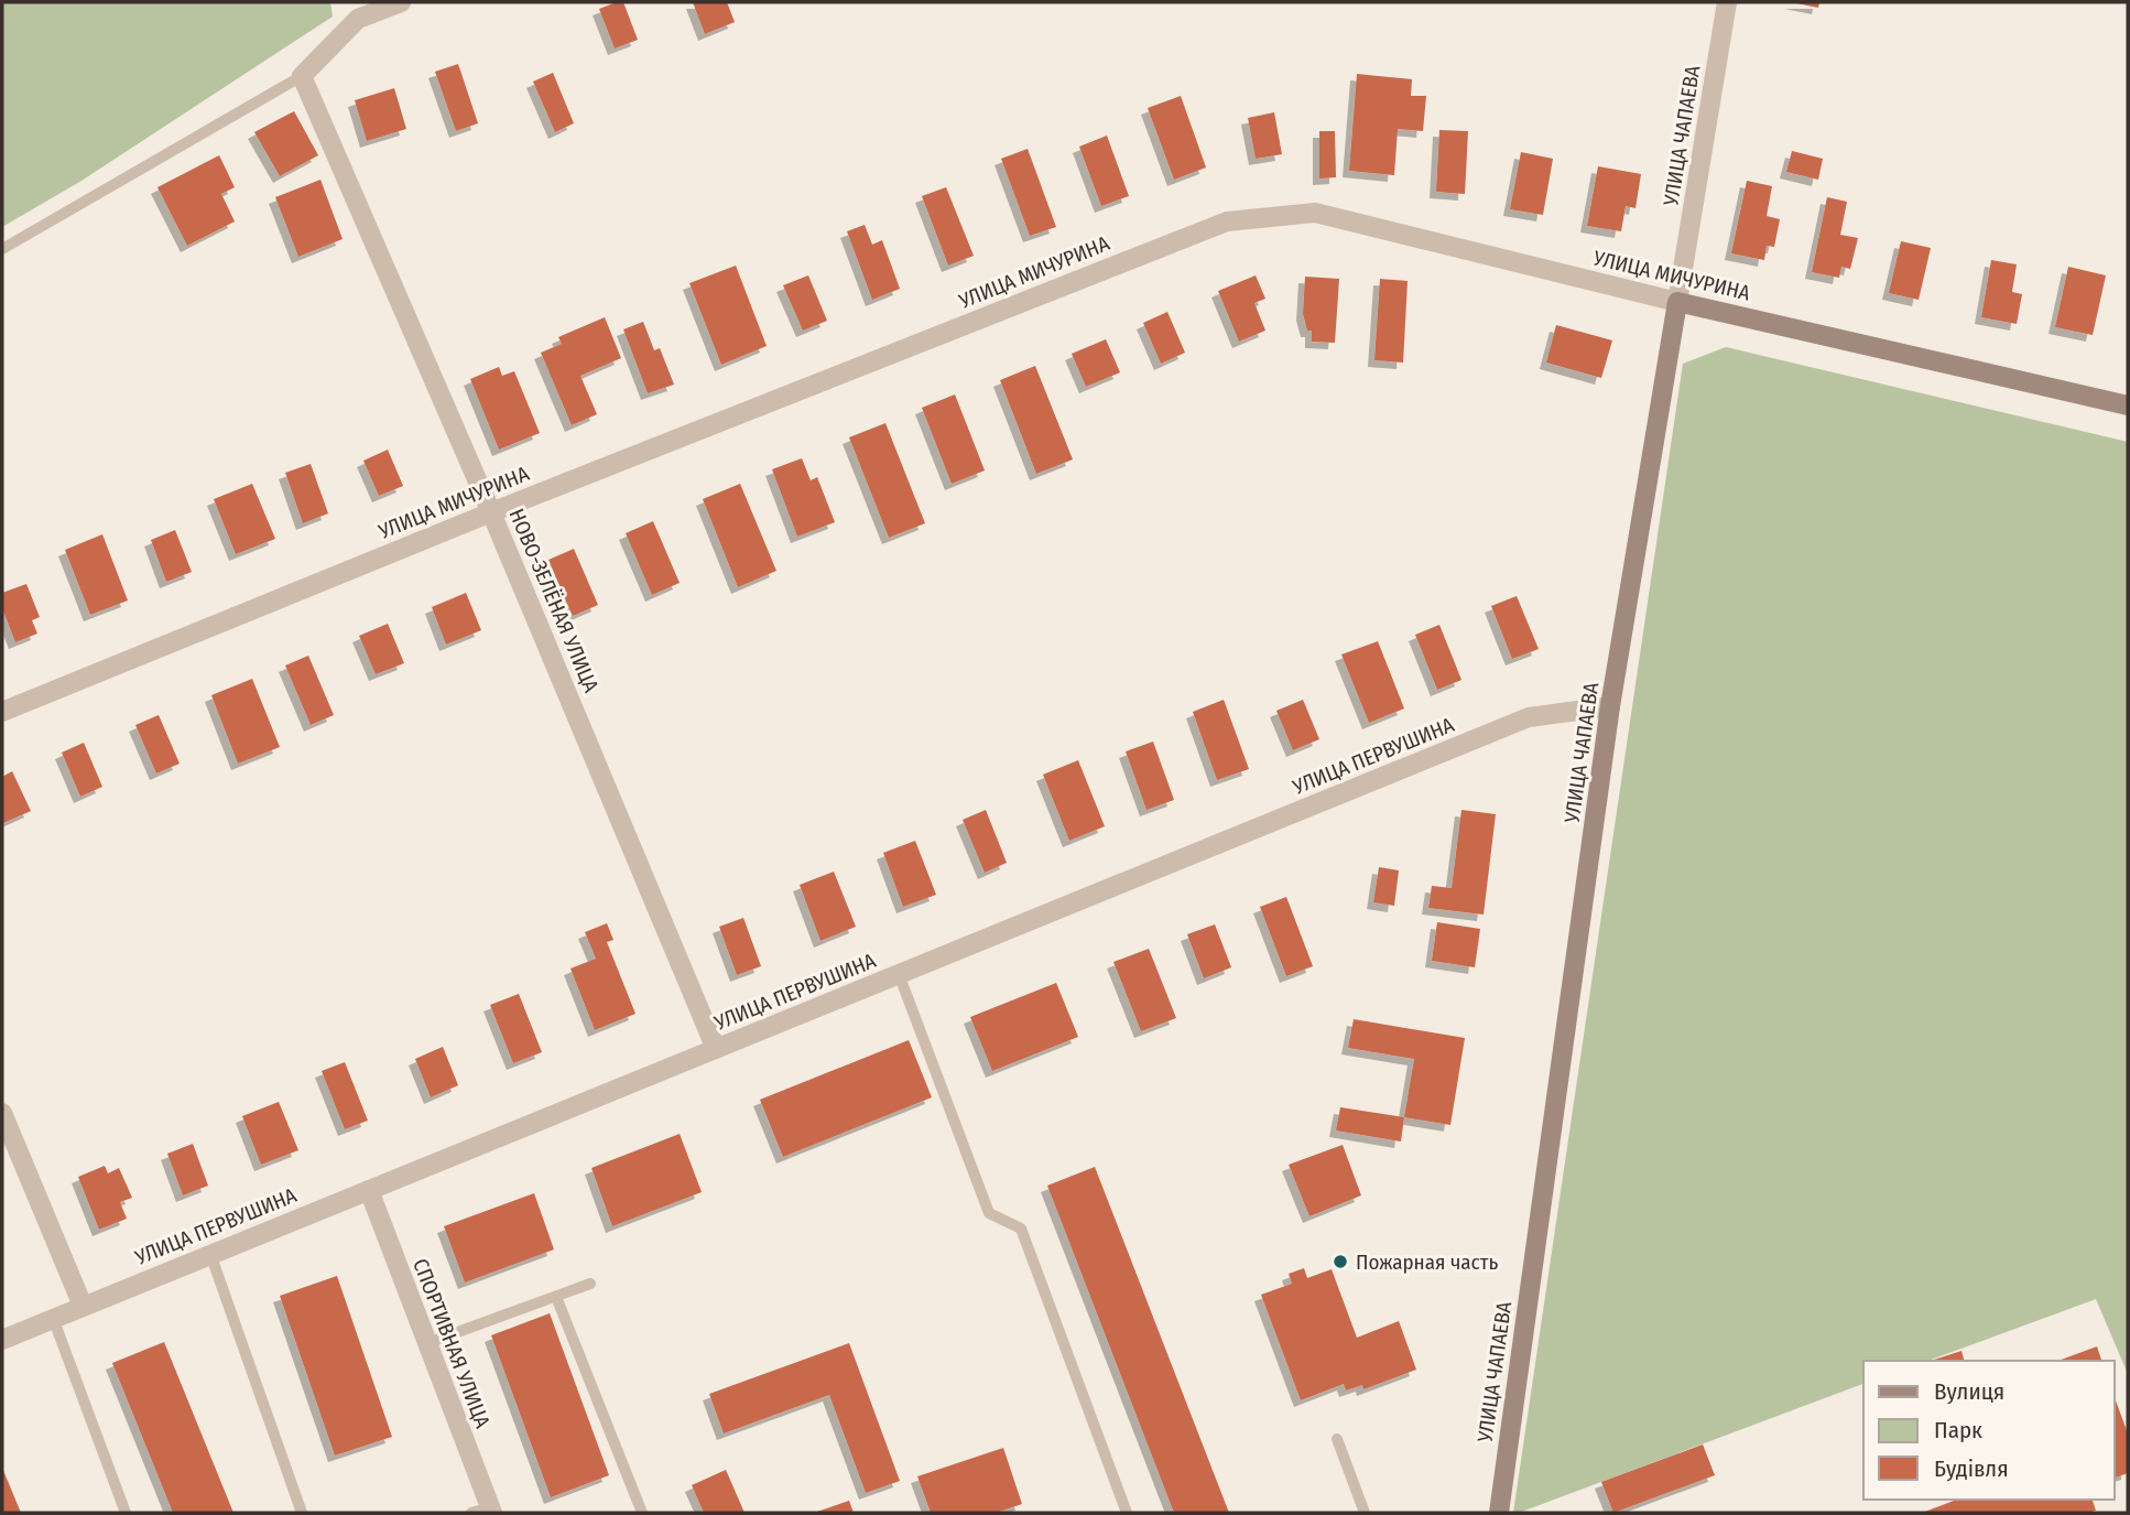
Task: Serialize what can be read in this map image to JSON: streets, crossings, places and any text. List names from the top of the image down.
{
  "streets": {
    "main road": ["УЛИЦА ЧАПАЕВА", "УЛИЦА МИЧУРИНА"],
    "street": ["НОВО-ЗЕЛЁНАЯ УЛИЦА", "УЛИЦА ПЕРВУШИНА", "СПОРТИВНАЯ УЛИЦА"]
  },
  "crossings": [
    ["УЛИЦА ЧАПАЕВА", "УЛИЦА МИЧУРИНА"],
    ["УЛИЦА ЧАПАЕВА", "УЛИЦА ПЕРВУШИНА"],
    ["УЛИЦА МИЧУРИНА", "НОВО-ЗЕЛЁНАЯ УЛИЦА"],
    ["НОВО-ЗЕЛЁНАЯ УЛИЦА", "УЛИЦА ПЕРВУШИНА"],
    ["УЛИЦА ПЕРВУШИНА", "СПОРТИВНАЯ УЛИЦА"]
  ],
  "places": ["Пожарная часть"],
  "legend": ["Вулиця", "Парк", "Будівля"]
}
